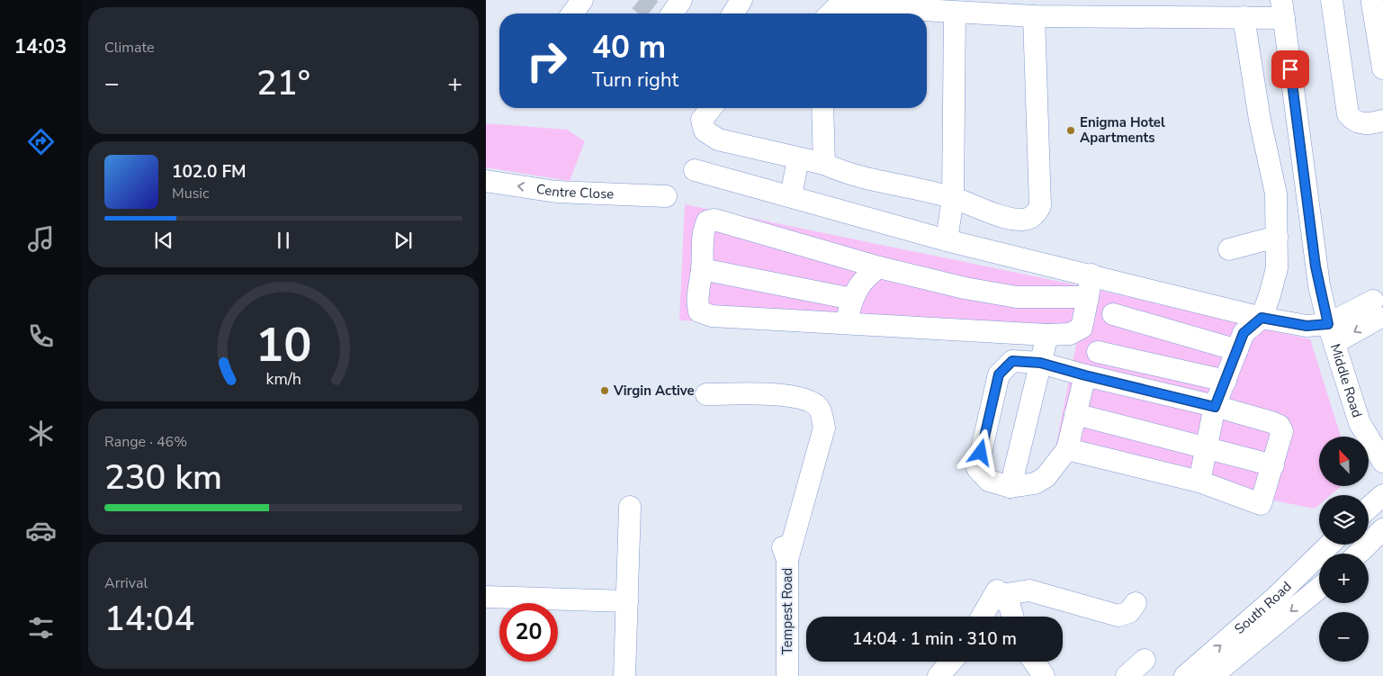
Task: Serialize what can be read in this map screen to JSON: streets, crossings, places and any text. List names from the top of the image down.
{
  "streets": {
    "street": [
      "Centre Close",
      "Middle Road",
      "South Road",
      "Tempest Road"
    ]
  },
  "one_way": ["Centre Close"],
  "places": ["Enigma Hotel Apartments", "Virgin Active"],
  "north": "top left",
  "page": {
    "tabs": "14:03",
    "tile": [
      "Climate",
      ["Range · 46%", "230 km"],
      ["Arrival", "14:04"]
    ],
    "turn": ["40 m", "Turn right"],
    "heat": ["−", "21°", "+"],
    "song": ["102.0 FM", "Music"],
    "map_buttons": ["+", "−"],
    "limit": "20",
    "trip": "14:04 · 1 min · 310 m",
    "gauge": ["10", "km/h"]
  }
}
